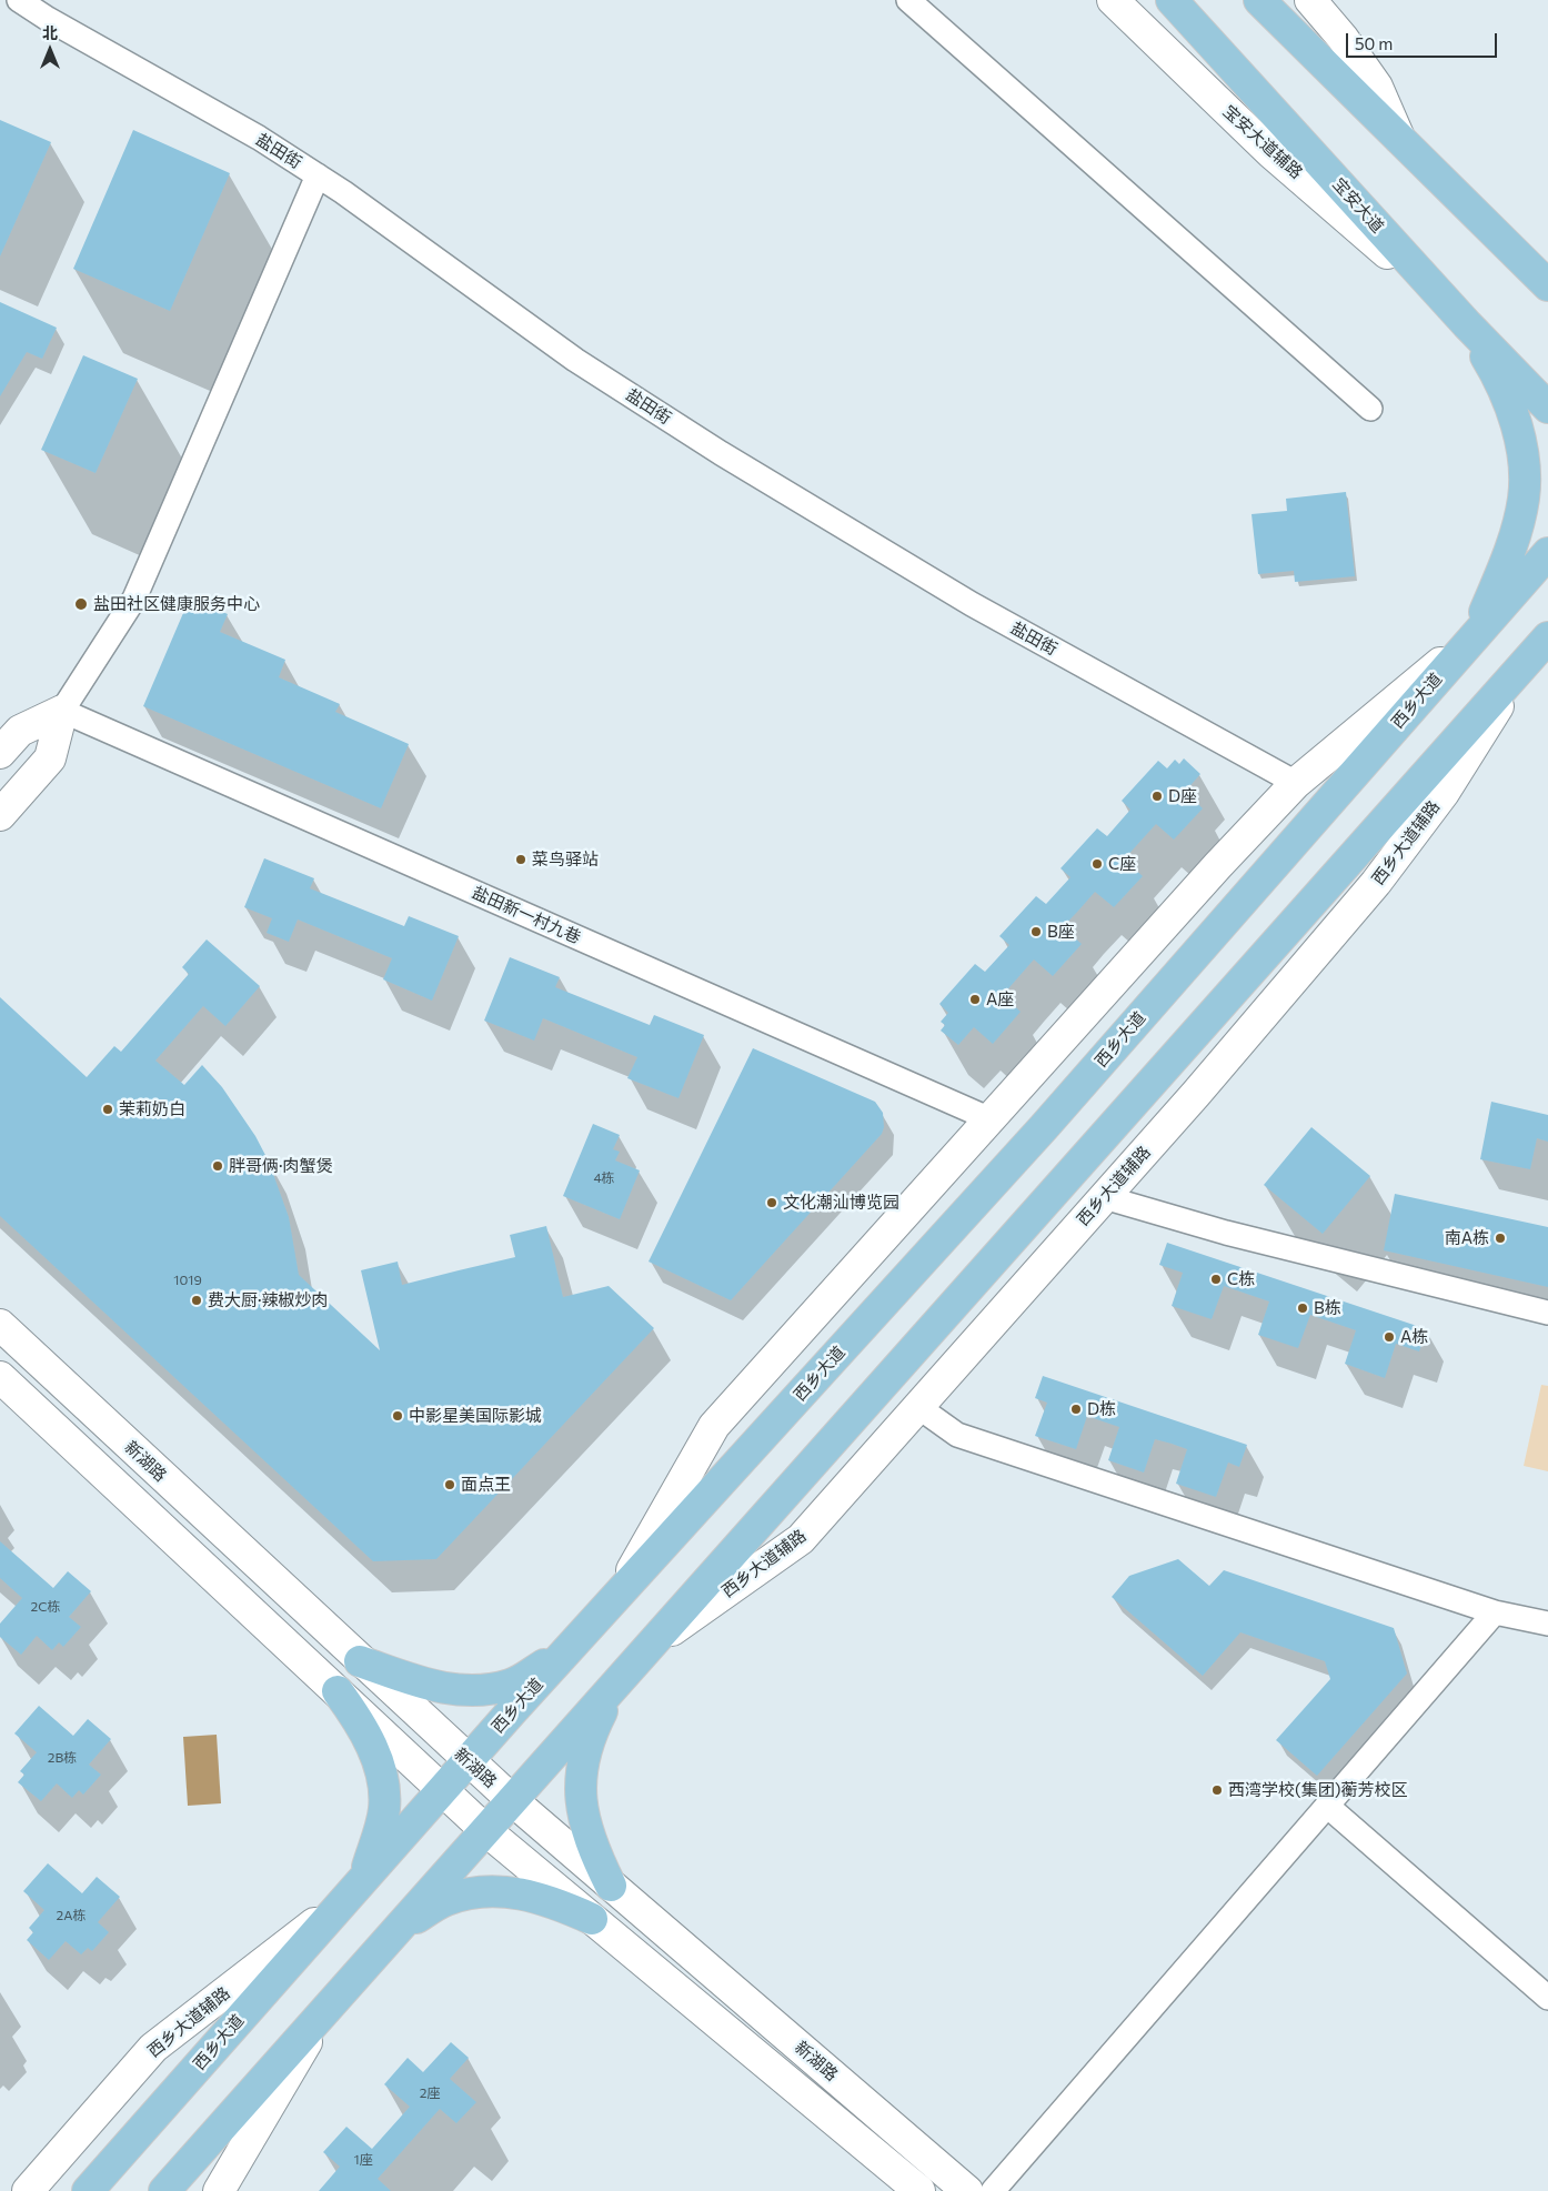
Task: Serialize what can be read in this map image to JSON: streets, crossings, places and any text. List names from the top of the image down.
{
  "streets": {
    "main road": ["宝安大道", "西乡大道"],
    "street": [
      "宝安大道辅路",
      "盐田街",
      "西乡大道辅路",
      "盐田新一村九巷",
      "新湖路"
    ]
  },
  "crossings": [
    ["宝安大道辅路", "宝安大道"],
    ["西乡大道", "西乡大道辅路"],
    ["西乡大道", "新湖路"]
  ],
  "places": [
    "盐田社区健康服务中心",
    "D座",
    "菜鸟驿站",
    "C座",
    "B座",
    "A座",
    "茉莉奶白",
    "胖哥俩·肉蟹煲",
    "文化潮汕博览园",
    "南A栋",
    "C栋",
    "费大厨·辣椒炒肉",
    "B栋",
    "A栋",
    "D栋",
    "中影星美国际影城",
    "面点王",
    "西湾学校(集团)蘅芳校区"
  ],
  "house_numbers": [
    "4栋",
    "1019",
    "2C栋",
    "2B栋",
    "2A栋",
    "2座",
    "1座"
  ],
  "scale_bar": "50 m",
  "north": "top"
}
